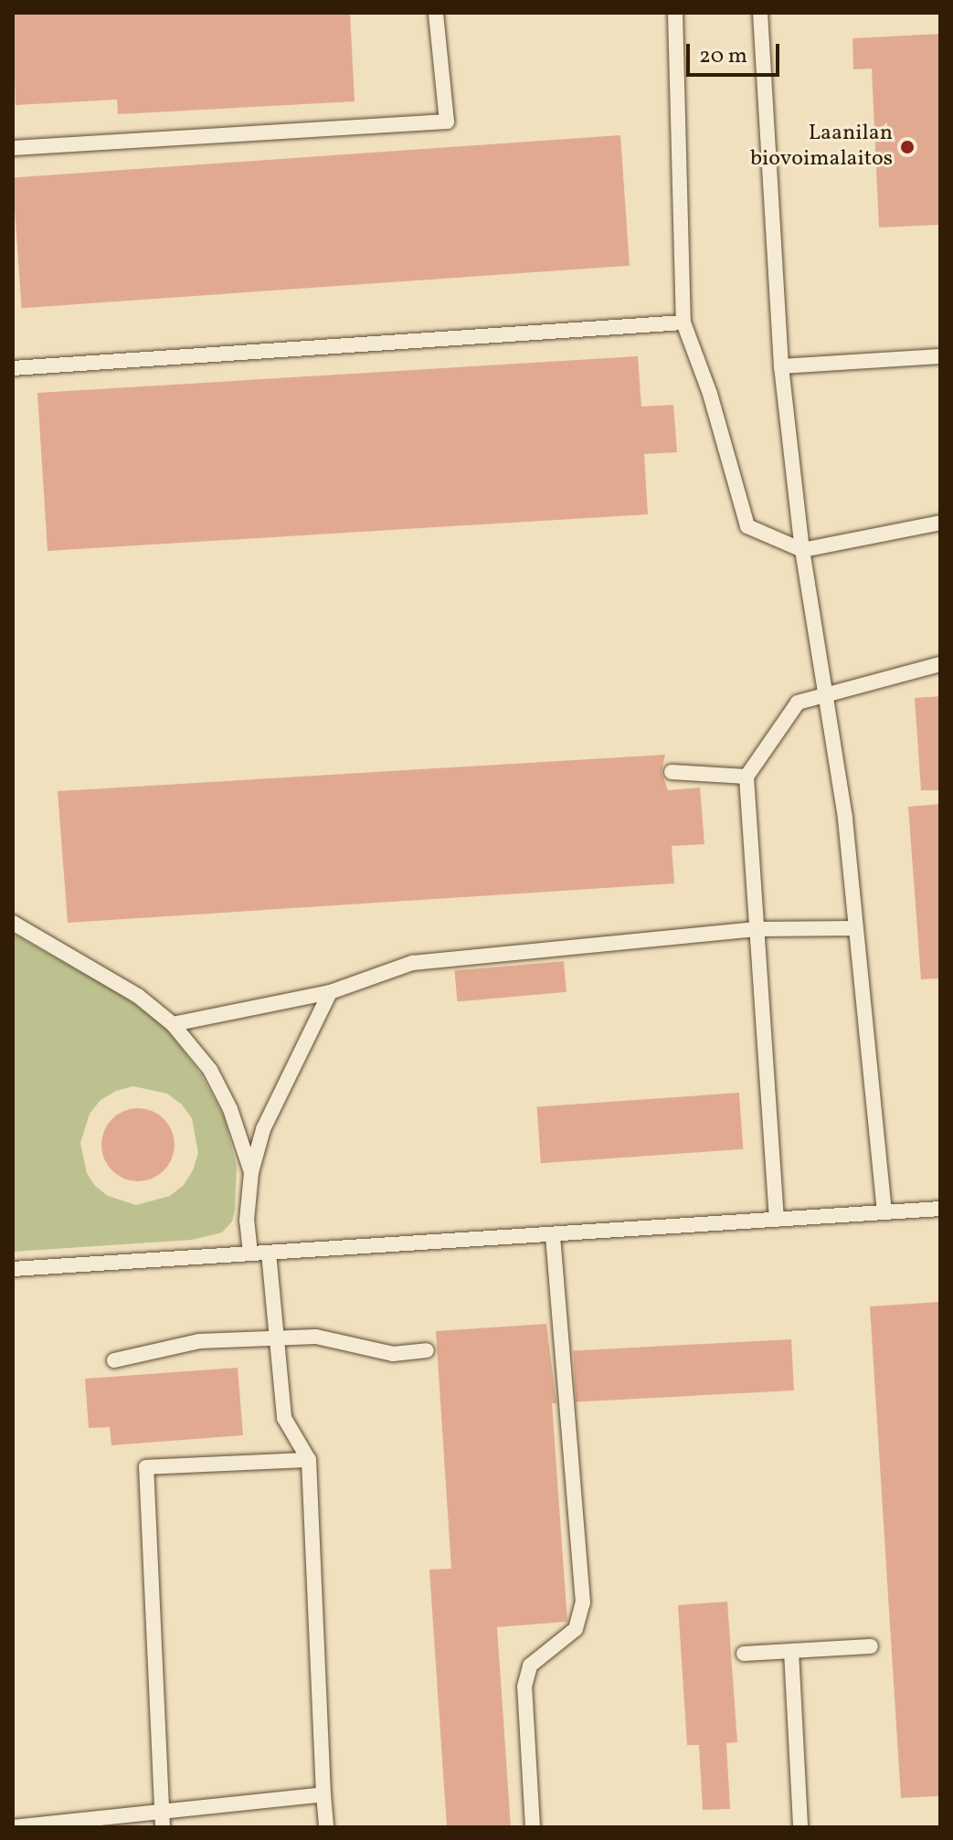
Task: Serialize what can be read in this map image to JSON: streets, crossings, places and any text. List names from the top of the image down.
{
  "places": ["Laanilan biovoimalaitos"],
  "scale_bar": "20 m"
}
